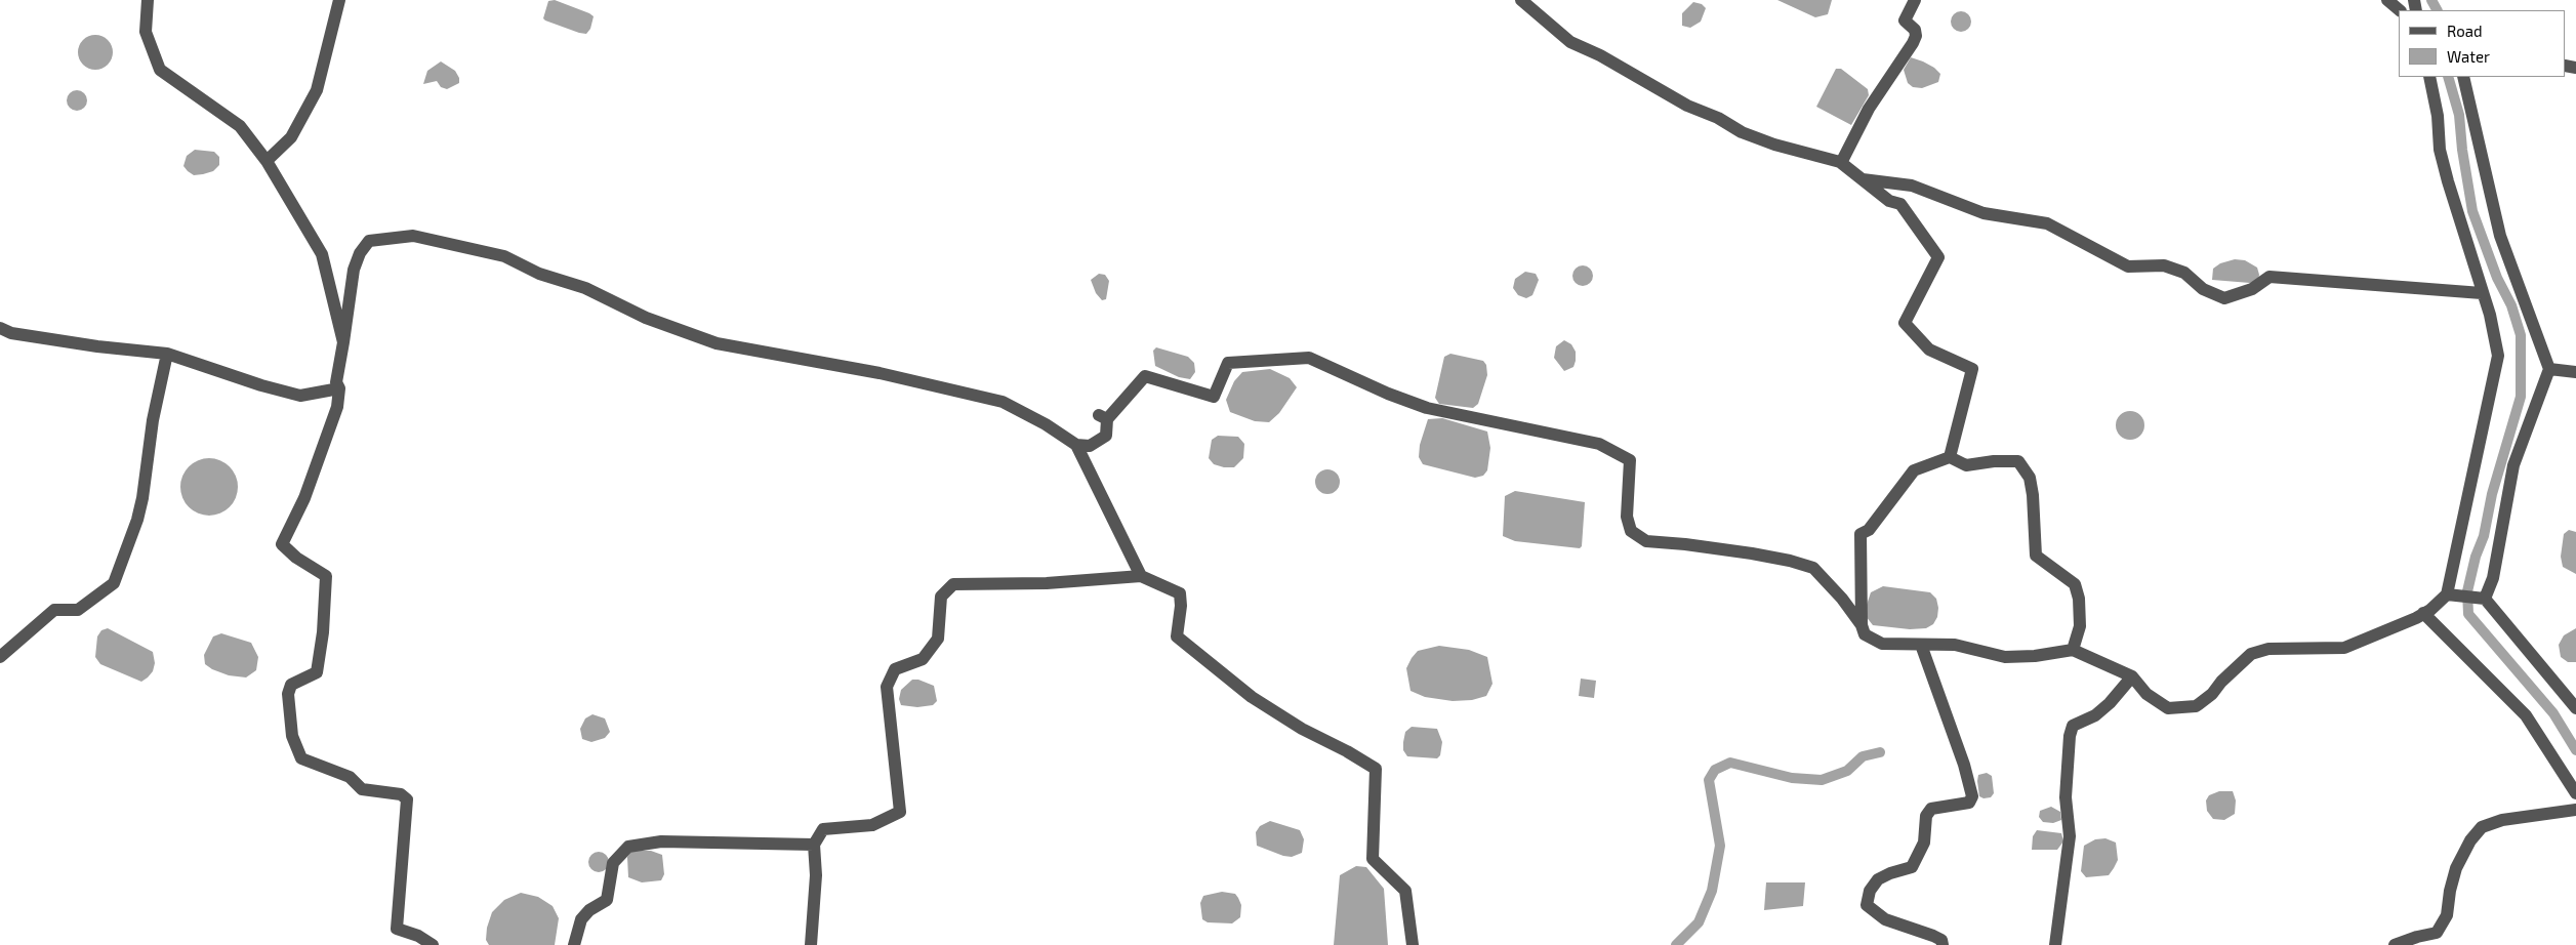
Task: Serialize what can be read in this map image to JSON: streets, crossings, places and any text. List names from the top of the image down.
{
  "legend": ["Road", "Water"]
}
